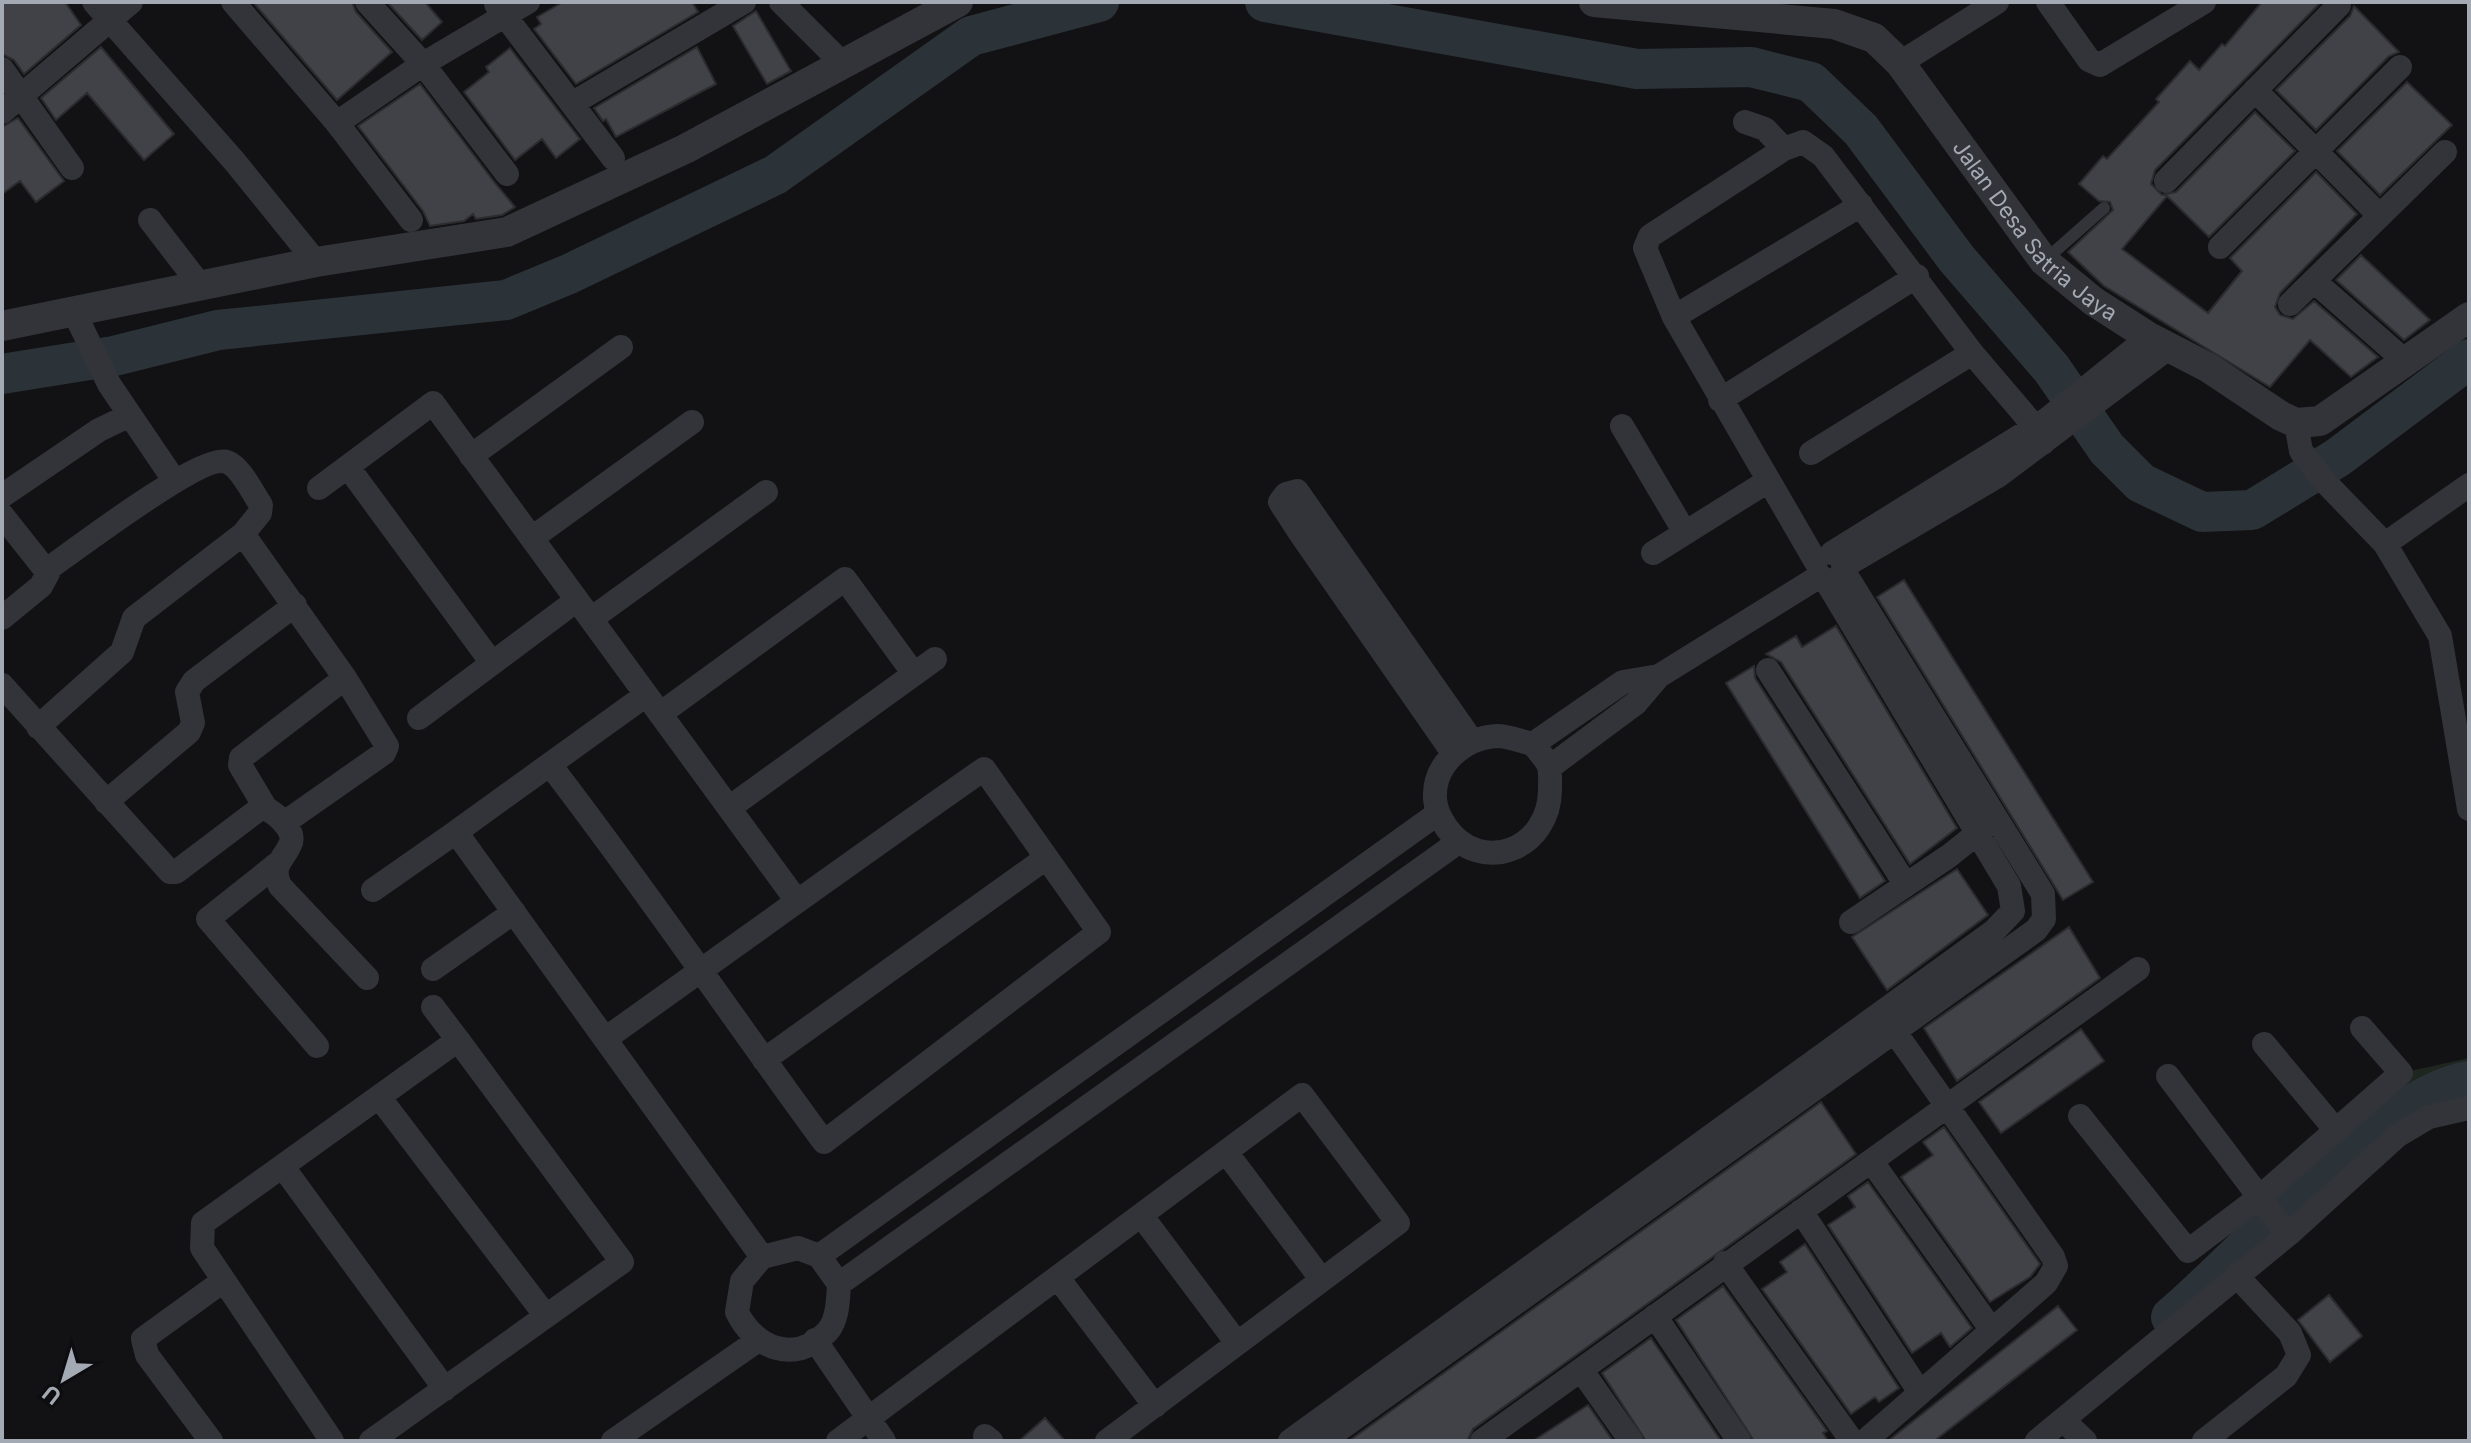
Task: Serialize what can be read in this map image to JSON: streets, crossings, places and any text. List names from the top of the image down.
{
  "streets": {
    "street": ["Jalan Desa Satria Jaya"]
  },
  "north": "bottom left"
}
